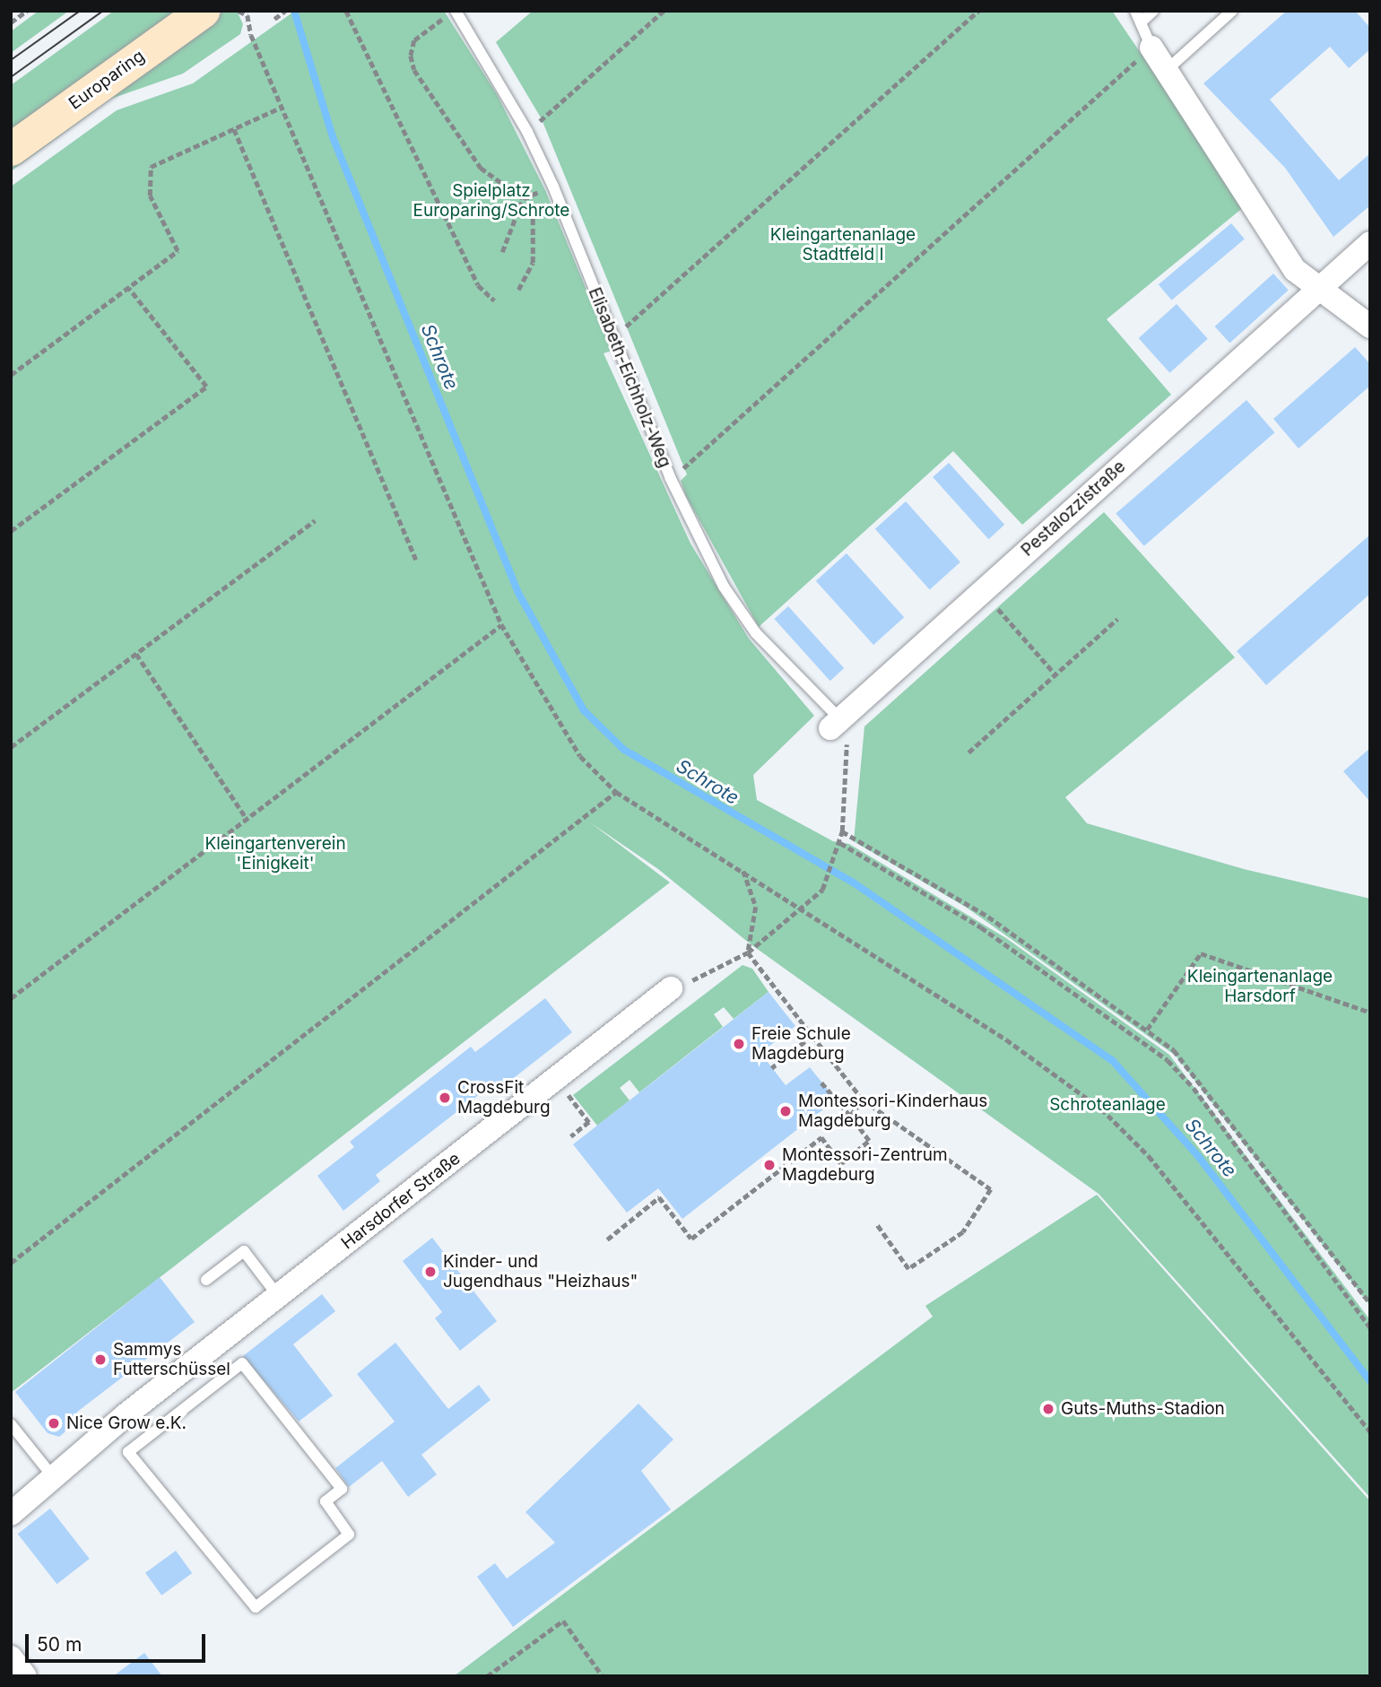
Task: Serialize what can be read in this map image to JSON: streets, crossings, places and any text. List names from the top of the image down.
{
  "streets": {
    "main road": ["Europaring"],
    "street": ["Pestalozzistraße", "Harsdorfer Straße"],
    "lane": ["Elisabeth-Eichholz-Weg"]
  },
  "crossings": [
    ["Elisabeth-Eichholz-Weg", "Pestalozzistraße"]
  ],
  "water": ["Schrote"],
  "parks": [
    "Spielplatz Europaring/Schrote",
    "Kleingartenanlage Stadtfeld I",
    "Kleingartenverein 'Einigkeit'",
    "Kleingartenanlage Harsdorf",
    "Schroteanlage"
  ],
  "places": [
    "Freie Schule Magdeburg",
    "CrossFit Magdeburg",
    "Montessori-Kinderhaus Magdeburg",
    "Montessori-Zentrum Magdeburg",
    "Kinder- und Jugendhaus \"Heizhaus\"",
    "Sammys Futterschüssel",
    "Guts-Muths-Stadion",
    "Nice Grow e.K."
  ],
  "scale_bar": "50 m"
}
